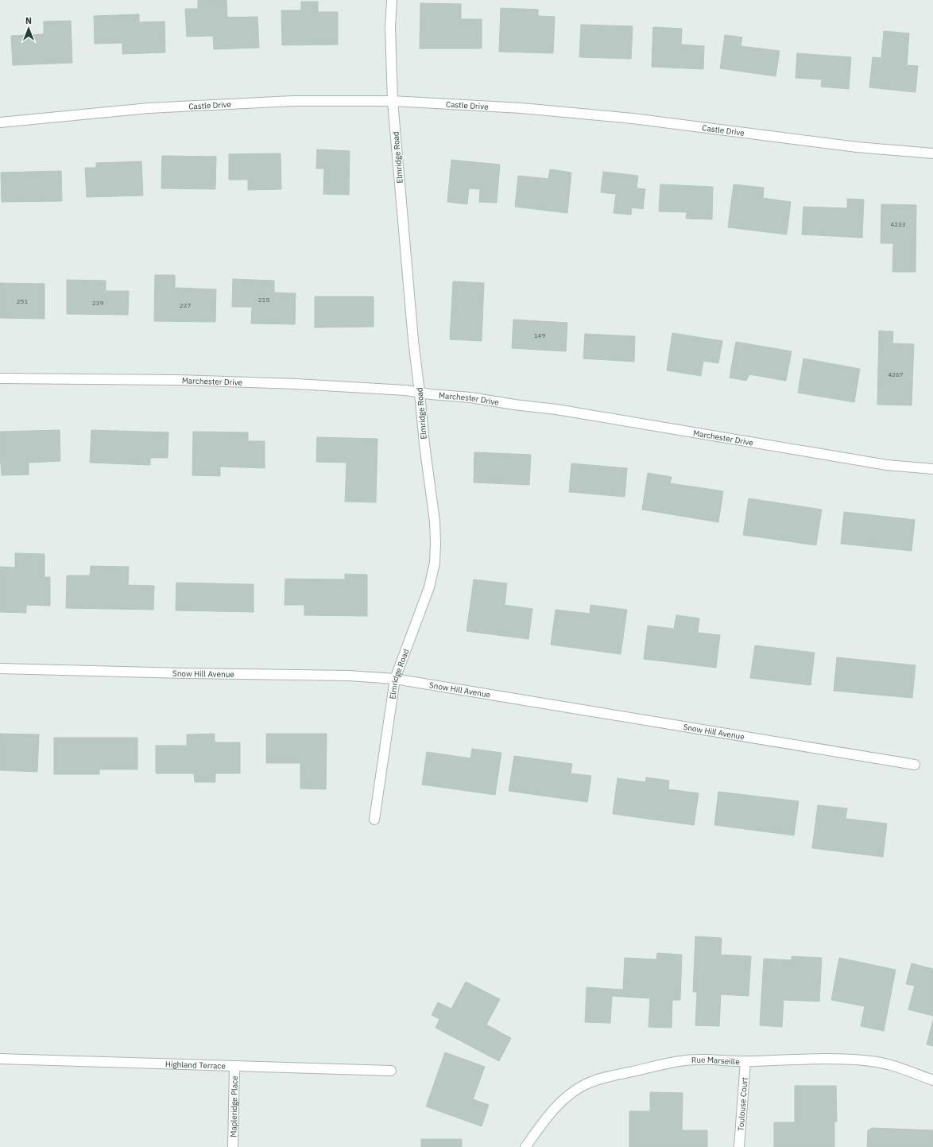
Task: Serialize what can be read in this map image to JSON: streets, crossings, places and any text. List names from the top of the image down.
{
  "streets": {
    "street": [
      "Castle Drive",
      "Elmridge Road",
      "Marchester Drive",
      "Snow Hill Avenue",
      "Rue Marseille",
      "Highland Terrace",
      "Toulouse Court",
      "Mapleridge Place"
    ]
  },
  "crossings": [
    ["Castle Drive", "Elmridge Road"],
    ["Elmridge Road", "Marchester Drive"],
    ["Elmridge Road", "Snow Hill Avenue"],
    ["Rue Marseille", "Toulouse Court"],
    ["Highland Terrace", "Mapleridge Place"]
  ],
  "house_numbers": [
    "4233",
    "215",
    "251",
    "239",
    "227",
    "149",
    "4267"
  ],
  "north": "top"
}
